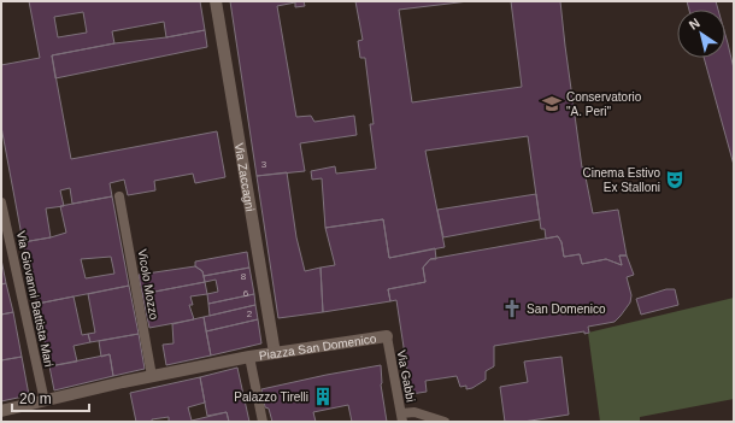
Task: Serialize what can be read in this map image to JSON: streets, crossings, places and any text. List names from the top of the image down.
{
  "streets": {
    "street": ["Via Zaccagni", "Piazza San Domenico"],
    "lane": ["Vicolo Mozzo", "Via Giovanni Battista Mari", "Via Gabbi"]
  },
  "crossings": [
    ["Via Zaccagni", "Piazza San Domenico"],
    ["Vicolo Mozzo", "Piazza San Domenico"],
    ["Via Giovanni Battista Mari", "Piazza San Domenico"],
    ["Piazza San Domenico", "Via Gabbi"]
  ],
  "places": {
    "school or university": ["Conservatorio \"A. Peri\""],
    "theatre": ["Cinema Estivo Ex Stalloni"],
    "church": ["San Domenico"],
    "building": ["Palazzo Tirelli"]
  },
  "house_numbers": [
    "3",
    "8",
    "6",
    "2"
  ],
  "scale_bar": "20 m",
  "north": "top left"
}
